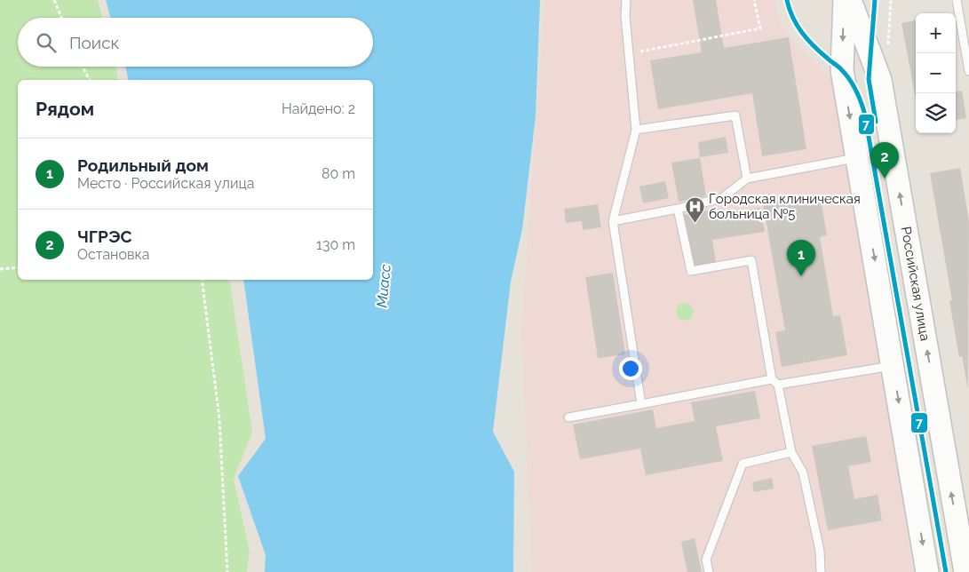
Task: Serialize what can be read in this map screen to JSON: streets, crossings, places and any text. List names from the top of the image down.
{
  "streets": {
    "main road": ["Российская улица"]
  },
  "water": ["Миасс"],
  "places": {
    "hospital": ["Городская клиническая больница №5"]
  },
  "lines": ["transit line 7"],
  "page": {
    "map_buttons": ["+", "−"],
    "search": "Поиск",
    "heading": ["Рядом", "Найдено: 2"],
    "list": [
      {
        "mark": "1",
        "name": "Родильный дом",
        "note": "Место · Российская улица",
        "value": "80 m"
      },
      {
        "mark": "2",
        "name": "ЧГРЭС",
        "note": "Остановка",
        "value": "130 m"
      }
    ],
    "pins": ["2", "1"]
  }
}
